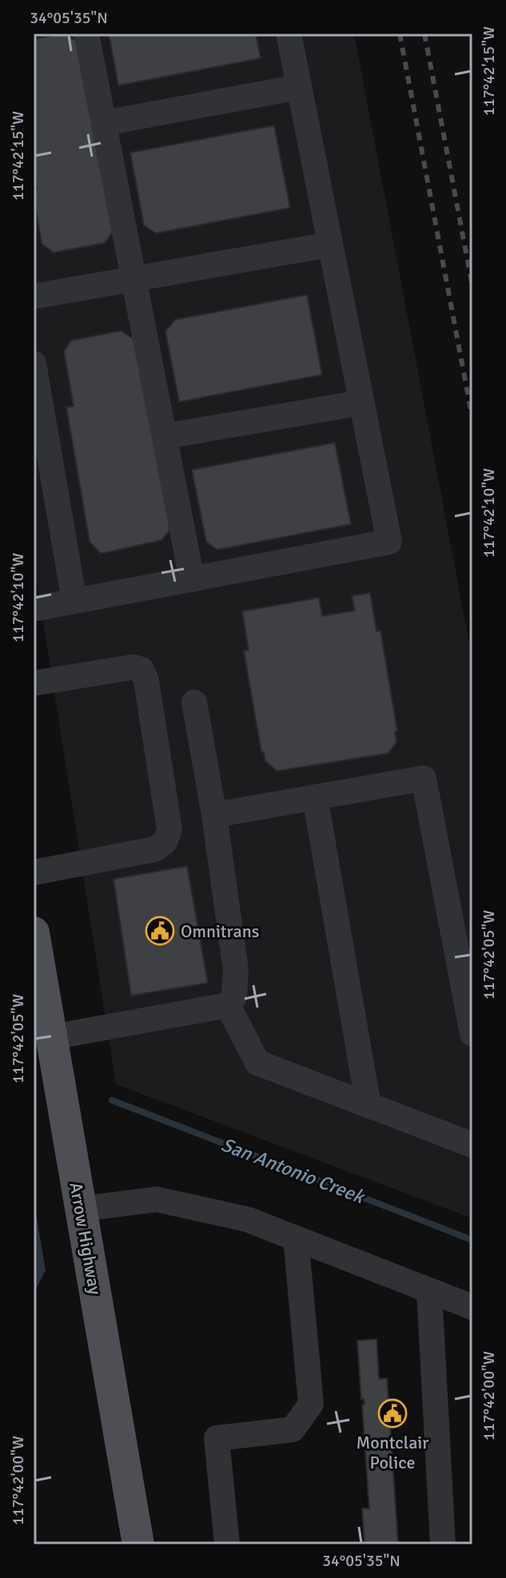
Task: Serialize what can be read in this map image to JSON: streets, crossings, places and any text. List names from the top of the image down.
{
  "streets": {
    "main road": ["Arrow Highway"]
  },
  "water": ["San Antonio Creek"],
  "places": {
    "public building": ["Omnitrans", "Montclair Police"]
  },
  "coordinates": [
    "34°05'35\"N",
    "117°42'15\"W",
    "117°42'10\"W",
    "117°42'05\"W",
    "117°42'00\"W"
  ]
}
